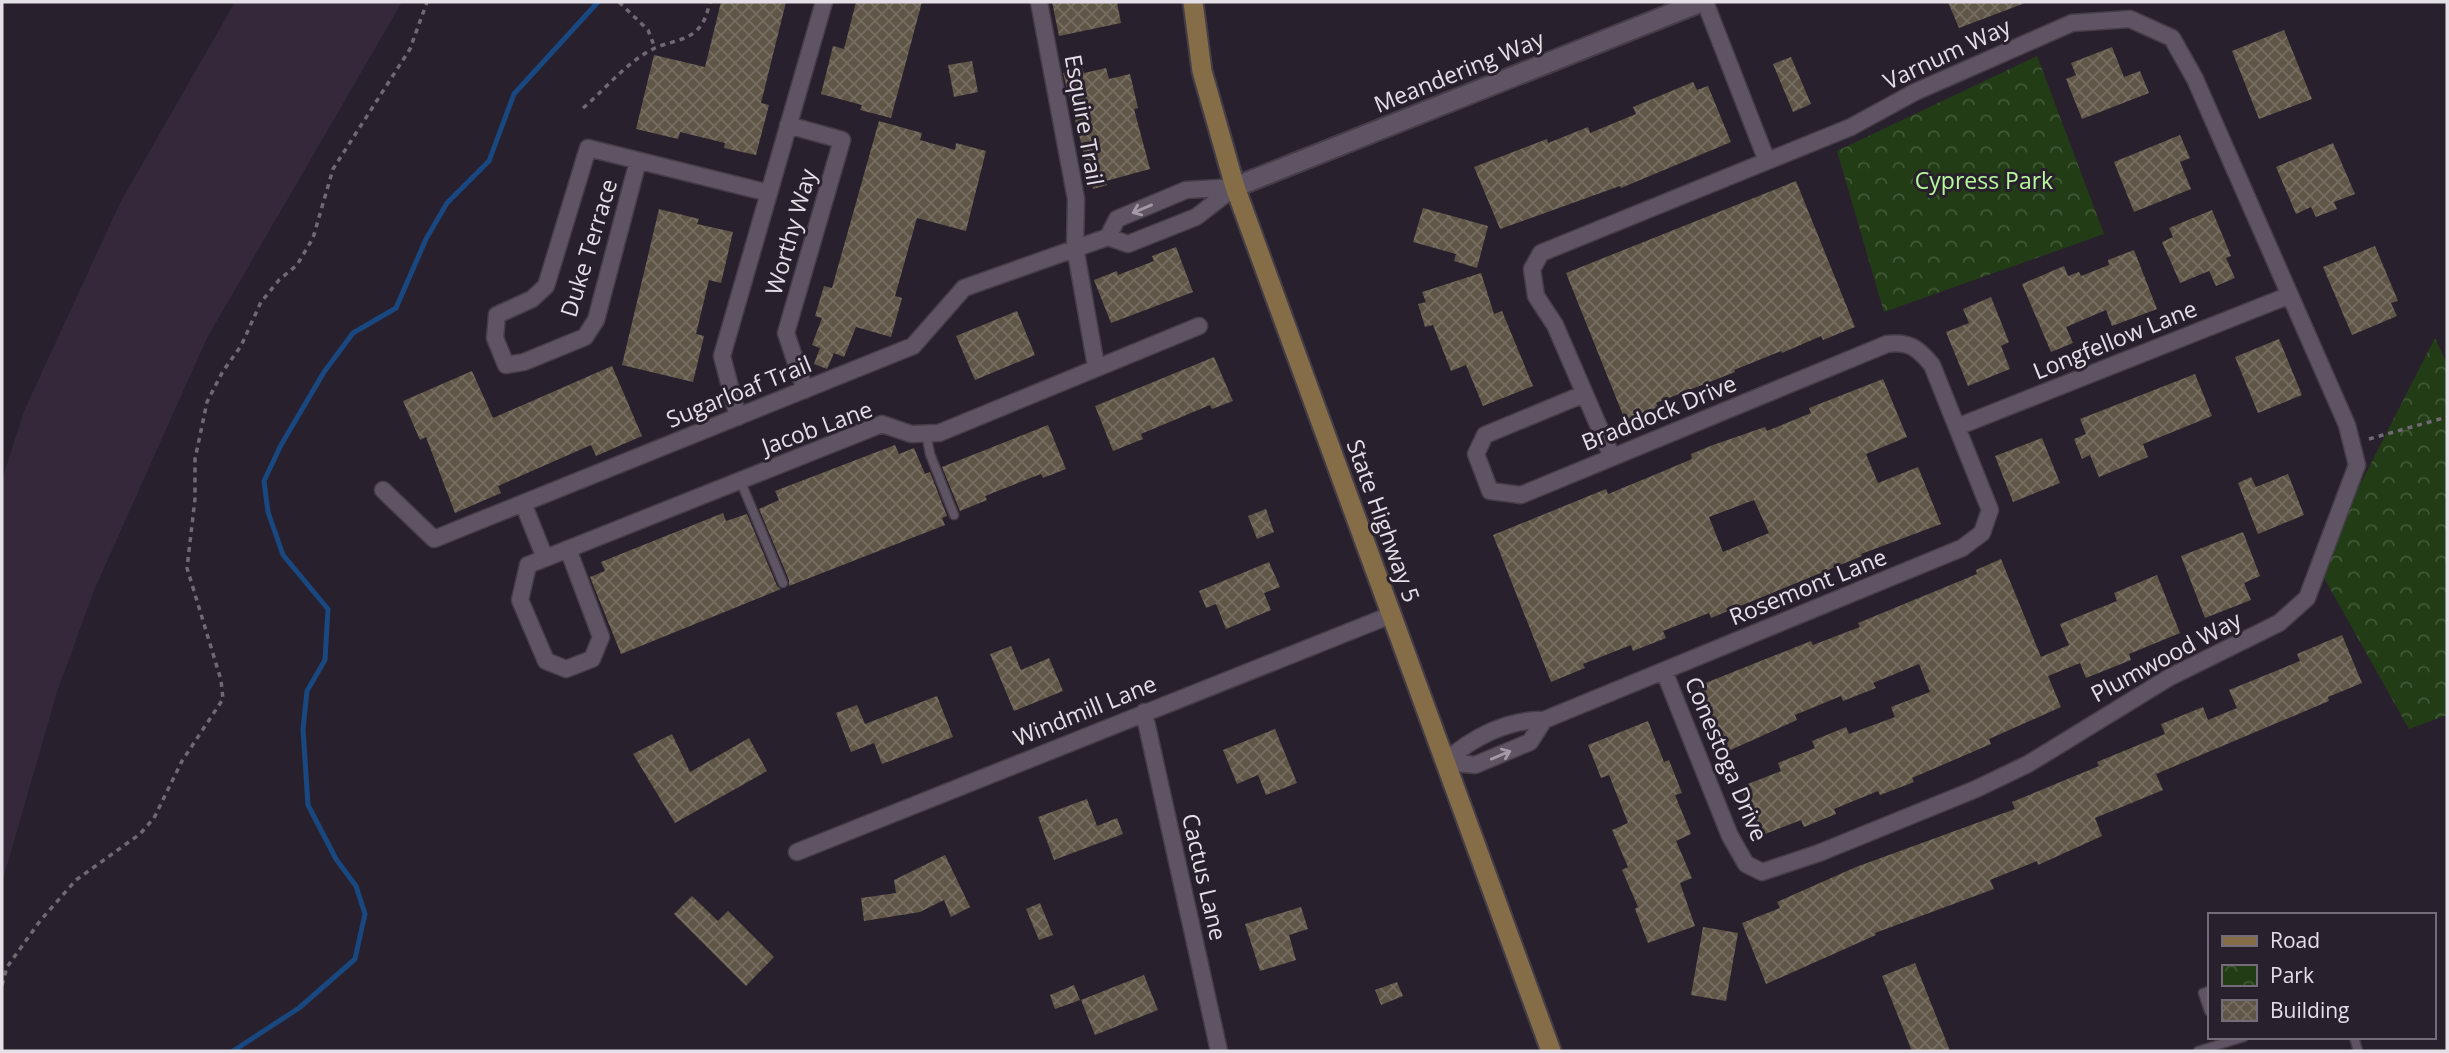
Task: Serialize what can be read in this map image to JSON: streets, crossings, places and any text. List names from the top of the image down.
{
  "streets": {
    "main road": ["State Highway 5"],
    "street": [
      "Varnum Way",
      "Meandering Way",
      "Esquire Trail",
      "Worthy Way",
      "Duke Terrace",
      "Longfellow Lane",
      "Sugarloaf Trail",
      "Braddock Drive",
      "Jacob Lane",
      "Rosemont Lane",
      "Plumwood Way",
      "Windmill Lane",
      "Conestoga Drive",
      "Cactus Lane"
    ]
  },
  "crossings": [
    ["Varnum Way", "Longfellow Lane"],
    ["Varnum Way", "Braddock Drive"],
    ["Varnum Way", "Plumwood Way"],
    ["Meandering Way", "Sugarloaf Trail"],
    ["Meandering Way", "State Highway 5"],
    ["Esquire Trail", "Sugarloaf Trail"],
    ["Esquire Trail", "Jacob Lane"],
    ["Worthy Way", "Duke Terrace"],
    ["Worthy Way", "Sugarloaf Trail"],
    ["Longfellow Lane", "Braddock Drive"],
    ["Longfellow Lane", "Rosemont Lane"],
    ["Longfellow Lane", "Plumwood Way"],
    ["Sugarloaf Trail", "State Highway 5"],
    ["Braddock Drive", "Rosemont Lane"],
    ["State Highway 5", "Rosemont Lane"],
    ["State Highway 5", "Windmill Lane"],
    ["Rosemont Lane", "Conestoga Drive"],
    ["Plumwood Way", "Conestoga Drive"],
    ["Windmill Lane", "Cactus Lane"]
  ],
  "parks": ["Cypress Park"],
  "legend": ["Road", "Park", "Building"]
}
